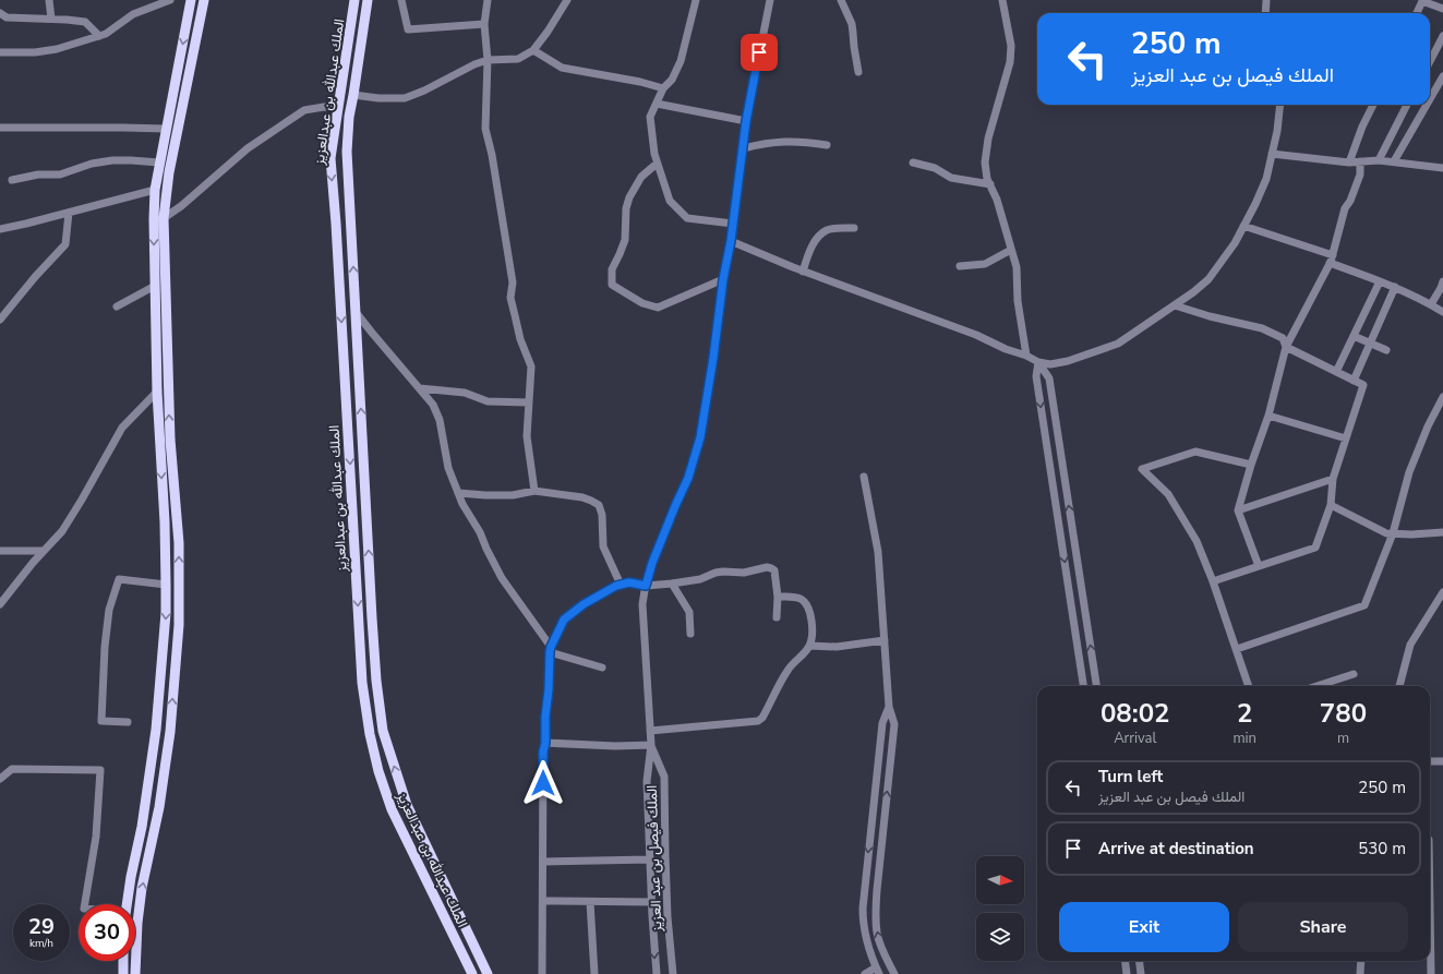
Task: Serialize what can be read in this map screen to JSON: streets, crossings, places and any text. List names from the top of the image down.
{
  "streets": {
    "main road": ["الملك عبدالله بن عبدالعزيز"],
    "street": ["الملك فيصل بن عبد العزيز"]
  },
  "north": "right",
  "page": {
    "turn": ["250 m", "الملك فيصل بن عبد العزيز"],
    "eta": [
      "08:02",
      "Arrival",
      "2",
      "min",
      "780",
      "m"
    ],
    "list": [
      {
        "name": "Turn left",
        "note": "الملك فيصل بن عبد العزيز",
        "value": "250 m"
      },
      {
        "name": "Arrive at destination",
        "value": "530 m"
      }
    ],
    "buttons": ["Exit", "Share"],
    "speed": "29 km/h",
    "limit": "30"
  }
}
